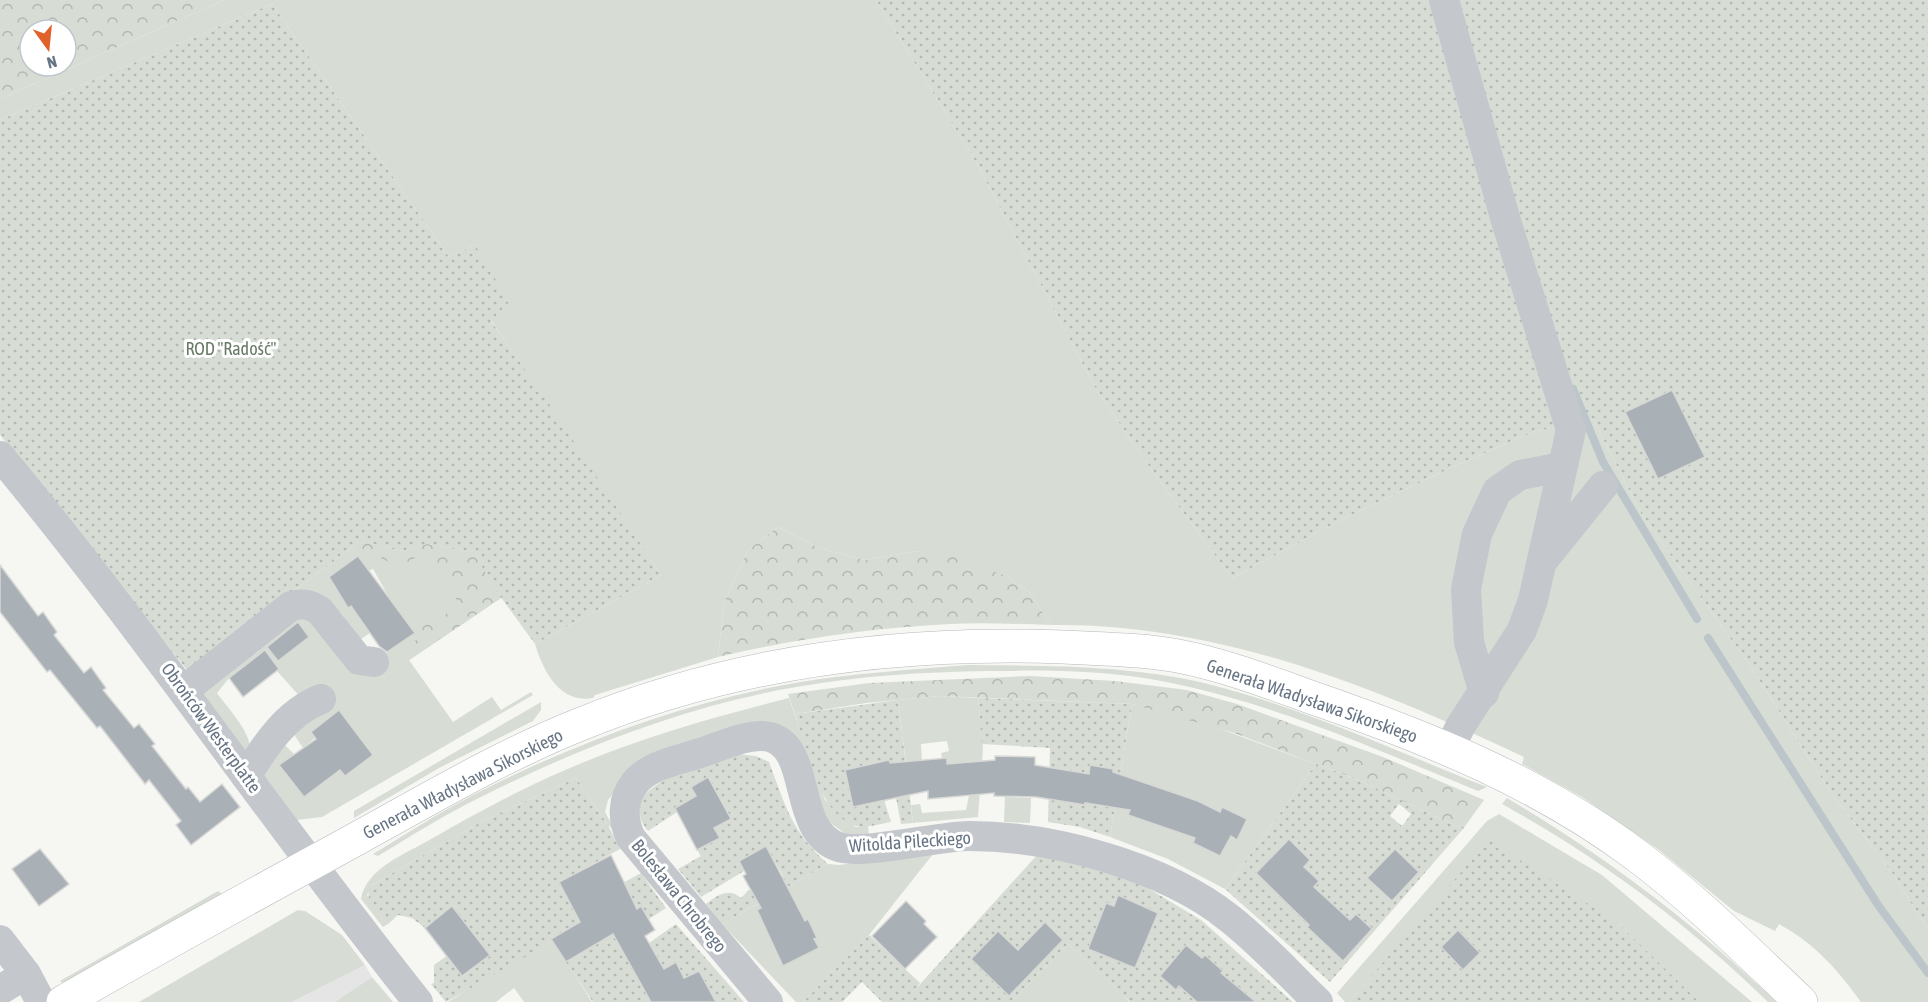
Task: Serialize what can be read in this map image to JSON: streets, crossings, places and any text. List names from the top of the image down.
{
  "streets": {
    "main road": ["Generała Władysława Sikorskiego"],
    "street": ["Obrońców Westerplatte", "Witolda Pileckiego", "Bolesława Chrobrego"]
  },
  "crossings": [
    ["Generała Władysława Sikorskiego", "Obrońców Westerplatte"],
    ["Witolda Pileckiego", "Bolesława Chrobrego"]
  ],
  "parks": ["ROD \"Radość\""],
  "north": "bottom"
}
